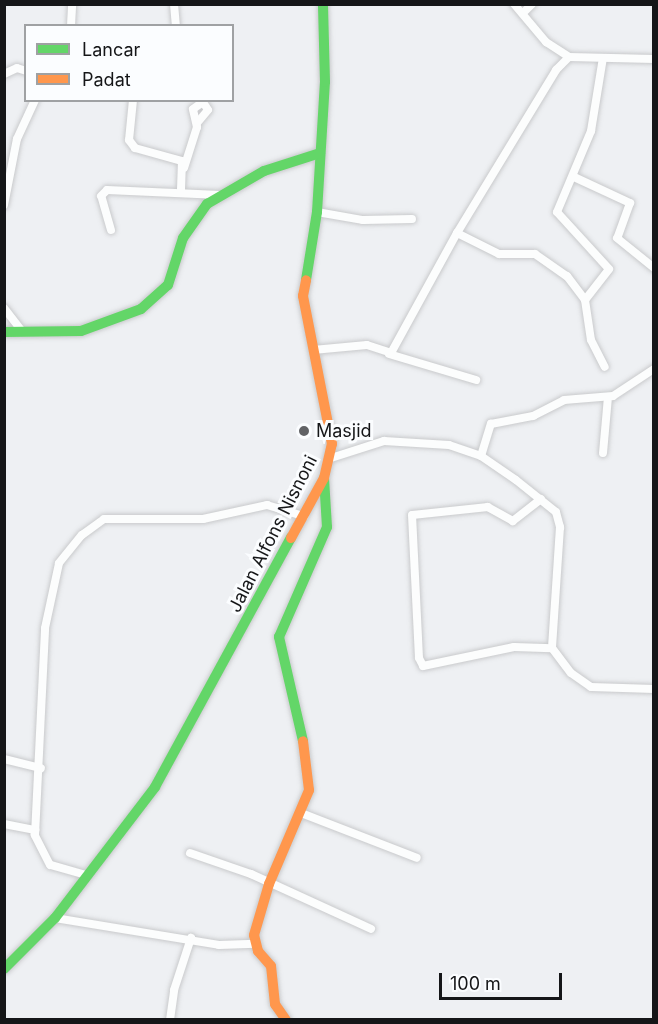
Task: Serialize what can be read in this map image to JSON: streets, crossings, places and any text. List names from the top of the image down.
{
  "streets": {
    "main road": ["Jalan Alfons Nisnoni"]
  },
  "places": ["Masjid"],
  "legend": ["Lancar", "Padat"],
  "scale_bar": "100 m"
}
